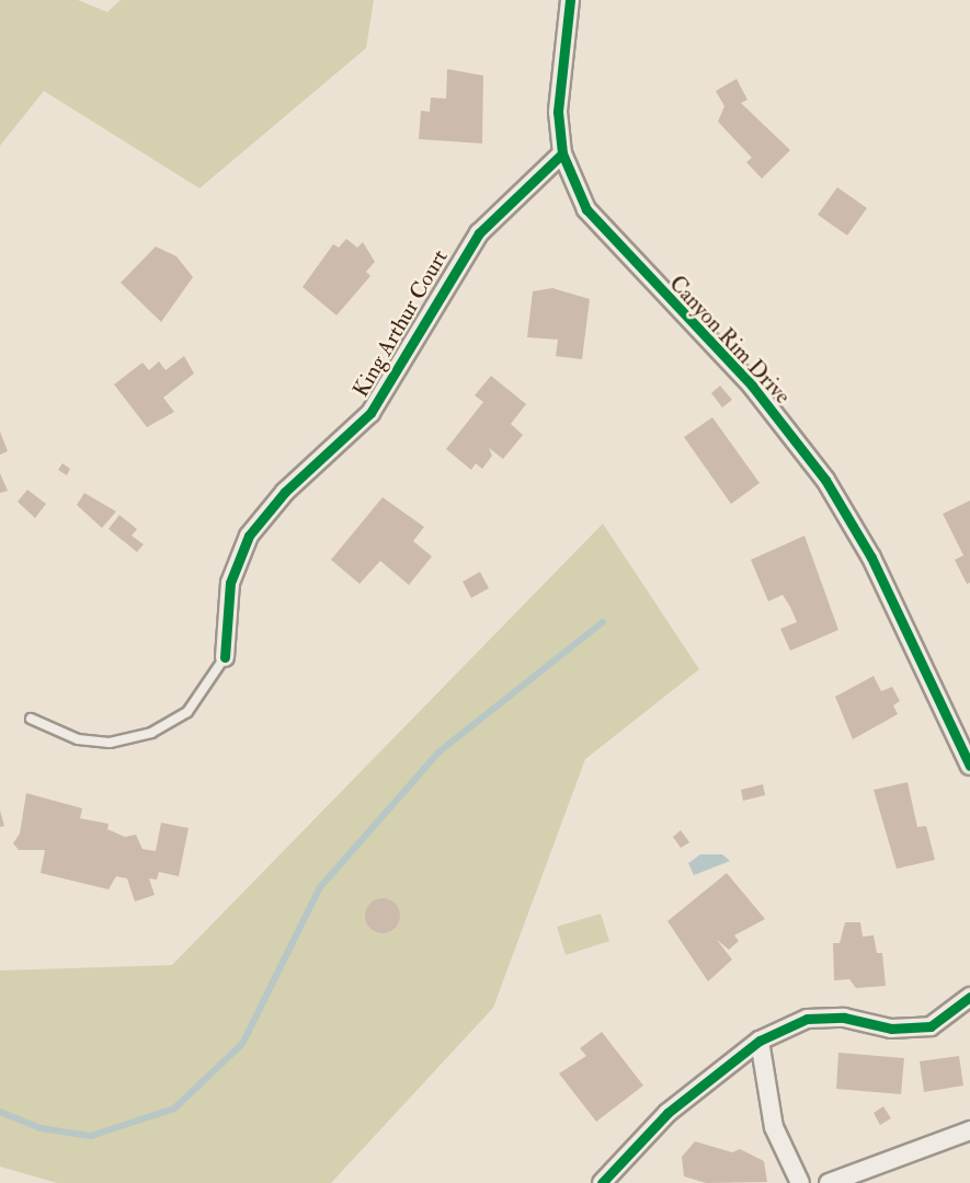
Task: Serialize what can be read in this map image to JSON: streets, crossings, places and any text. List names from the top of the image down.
{
  "streets": {
    "street": ["King Arthur Court", "Canyon Rim Drive"]
  },
  "crossings": [
    ["King Arthur Court", "Canyon Rim Drive"]
  ]
}
